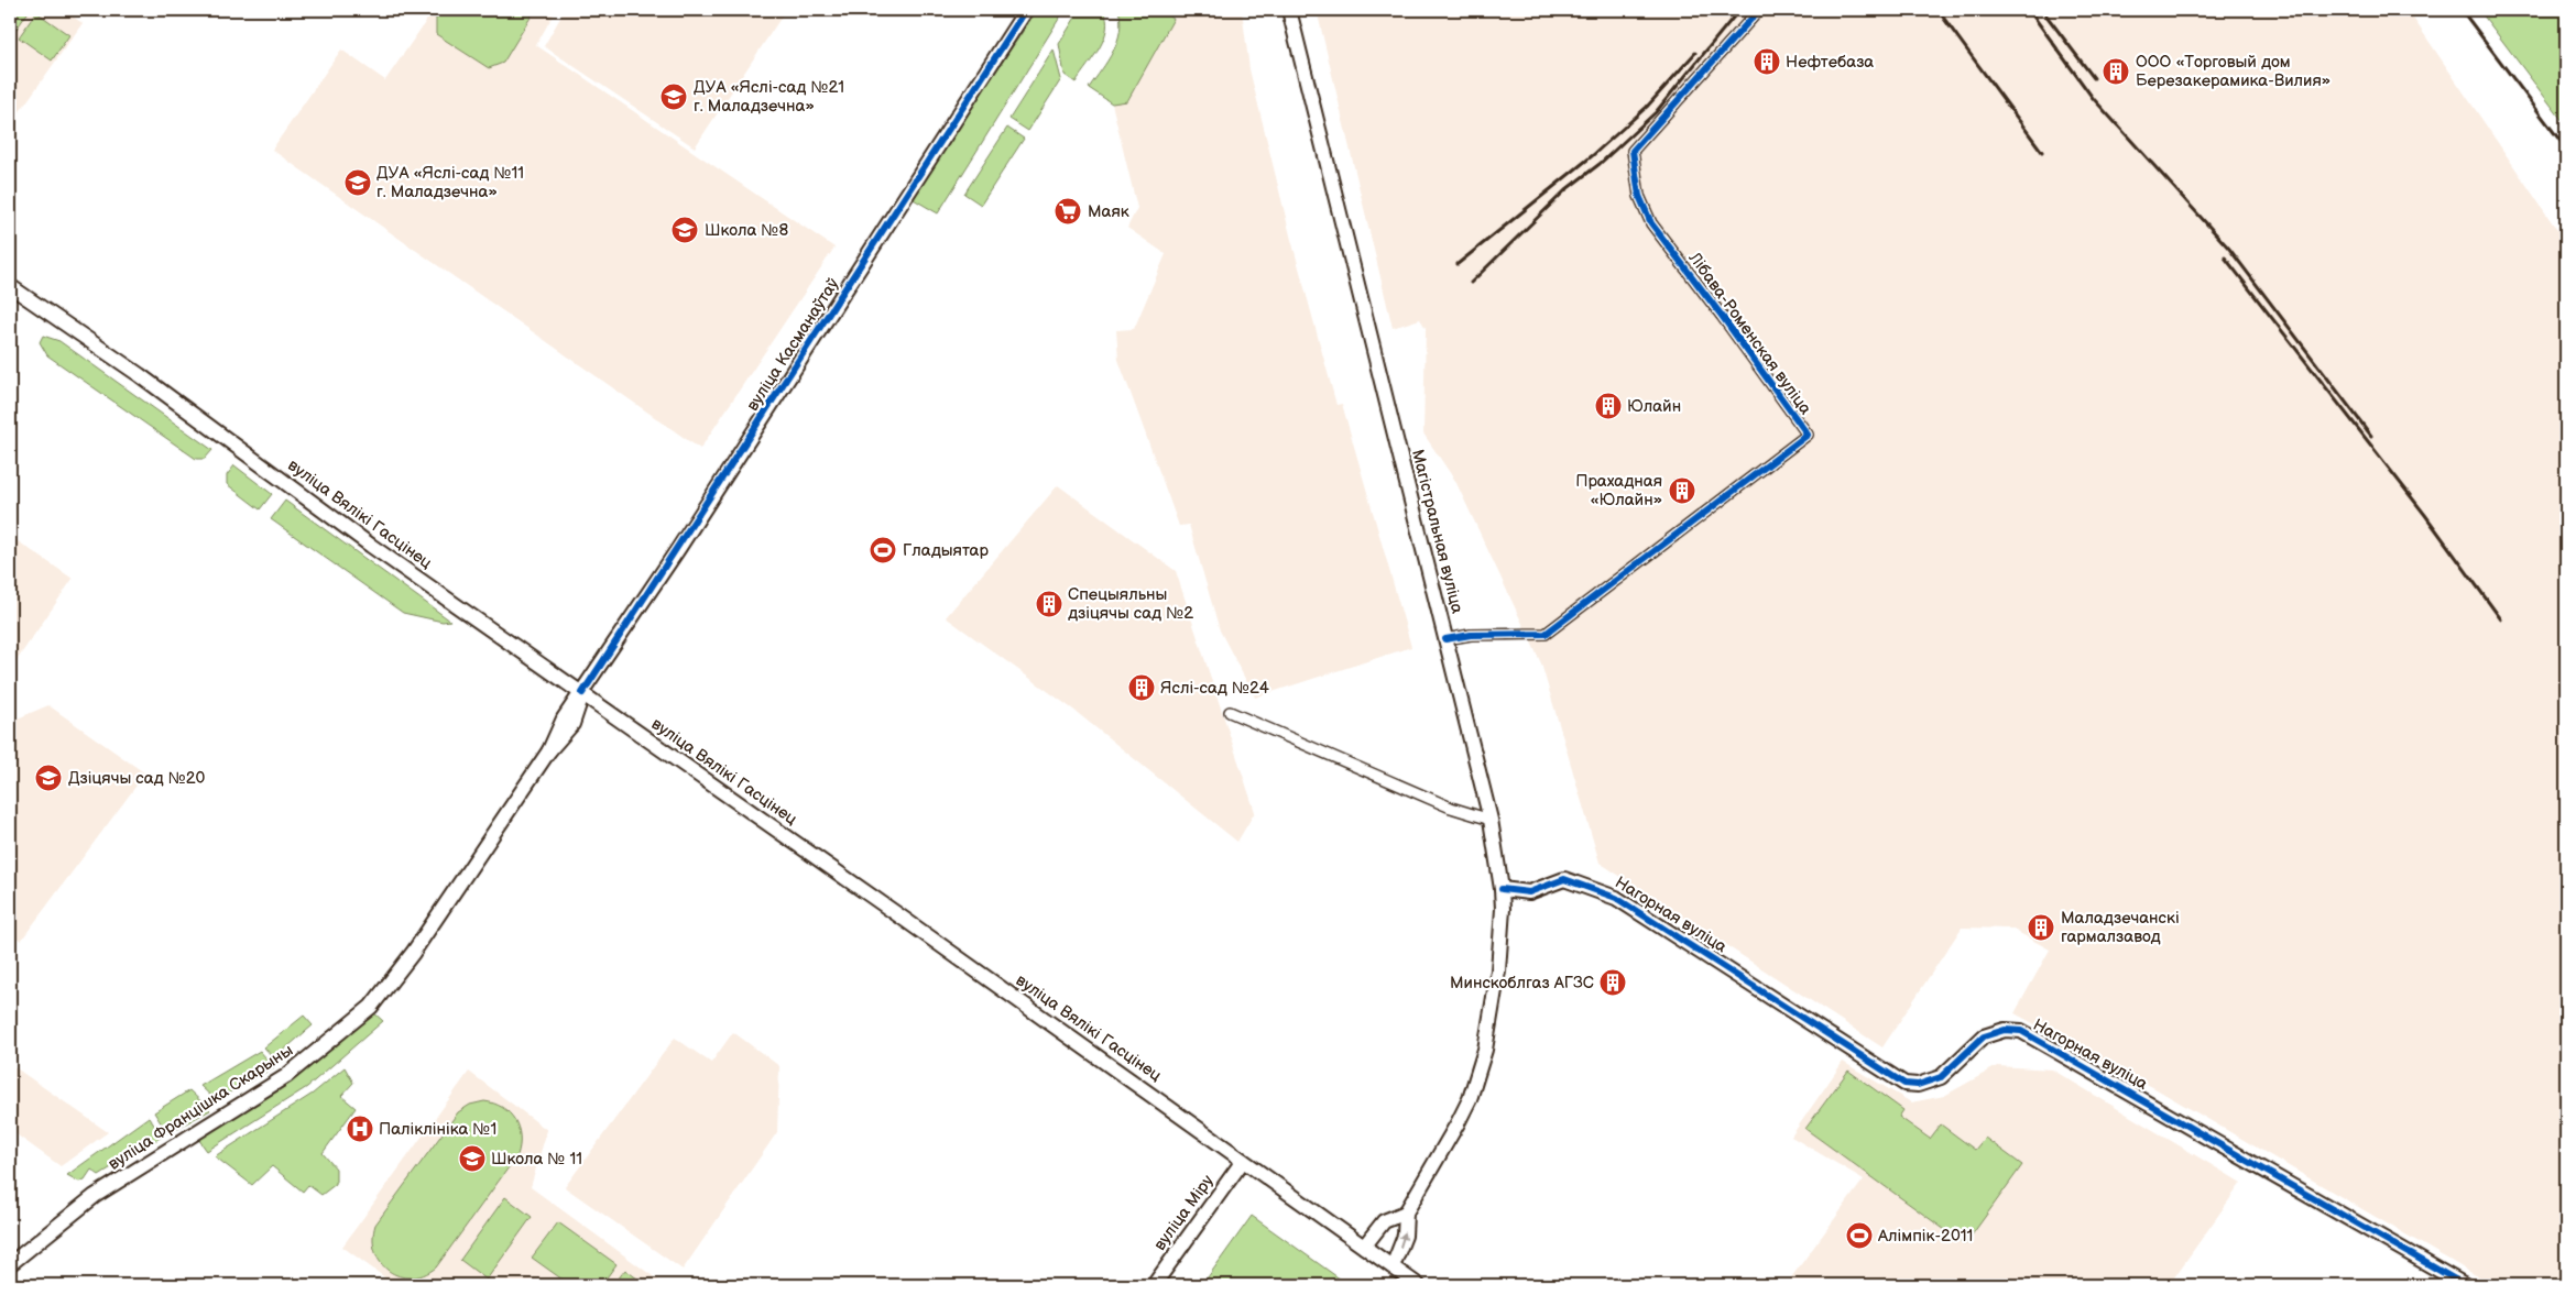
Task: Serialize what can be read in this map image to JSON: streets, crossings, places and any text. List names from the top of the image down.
{
  "streets": {
    "main road": [
      "вуліца Касманаўтаў",
      "вуліца Вялікі Гасцінец",
      "Магістральная вуліца",
      "Нагорная вуліца",
      "вуліца Францішка Скарыны",
      "вуліца Міру"
    ],
    "street": ["Лібава-Роменская вуліца"]
  },
  "crossings": [
    ["Лібава-Роменская вуліца", "Магістральная вуліца"],
    ["вуліца Касманаўтаў", "вуліца Вялікі Гасцінец"],
    ["вуліца Касманаўтаў", "вуліца Францішка Скарыны"],
    ["вуліца Вялікі Гасцінец", "вуліца Францішка Скарыны"],
    ["вуліца Вялікі Гасцінец", "вуліца Міру"],
    ["Магістральная вуліца", "Нагорная вуліца"]
  ],
  "places": {
    "building": [
      "Нефтебаза",
      "ООО «Торговый дом Березакерамика-Вилия»",
      "Юлайн",
      "Прахадная «Юлайн»",
      "Спецыяльны дзіцячы сад №2",
      "Яслі-сад №24",
      "Маладзечанскі гармалзавод",
      "Минскоблгаз АГЗС"
    ],
    "school or university": [
      "ДУА «Яслі-сад №21 г. Маладзечна»",
      "ДУА «Яслі-сад №11 г. Маладзечна»",
      "Школа №8",
      "Дзіцячы сад №20",
      "Школа № 11"
    ],
    "supermarket": ["Маяк"],
    "sports": ["Гладыятар", "Алімпік-2011"],
    "hospital": ["Паліклініка №1"]
  }
}
